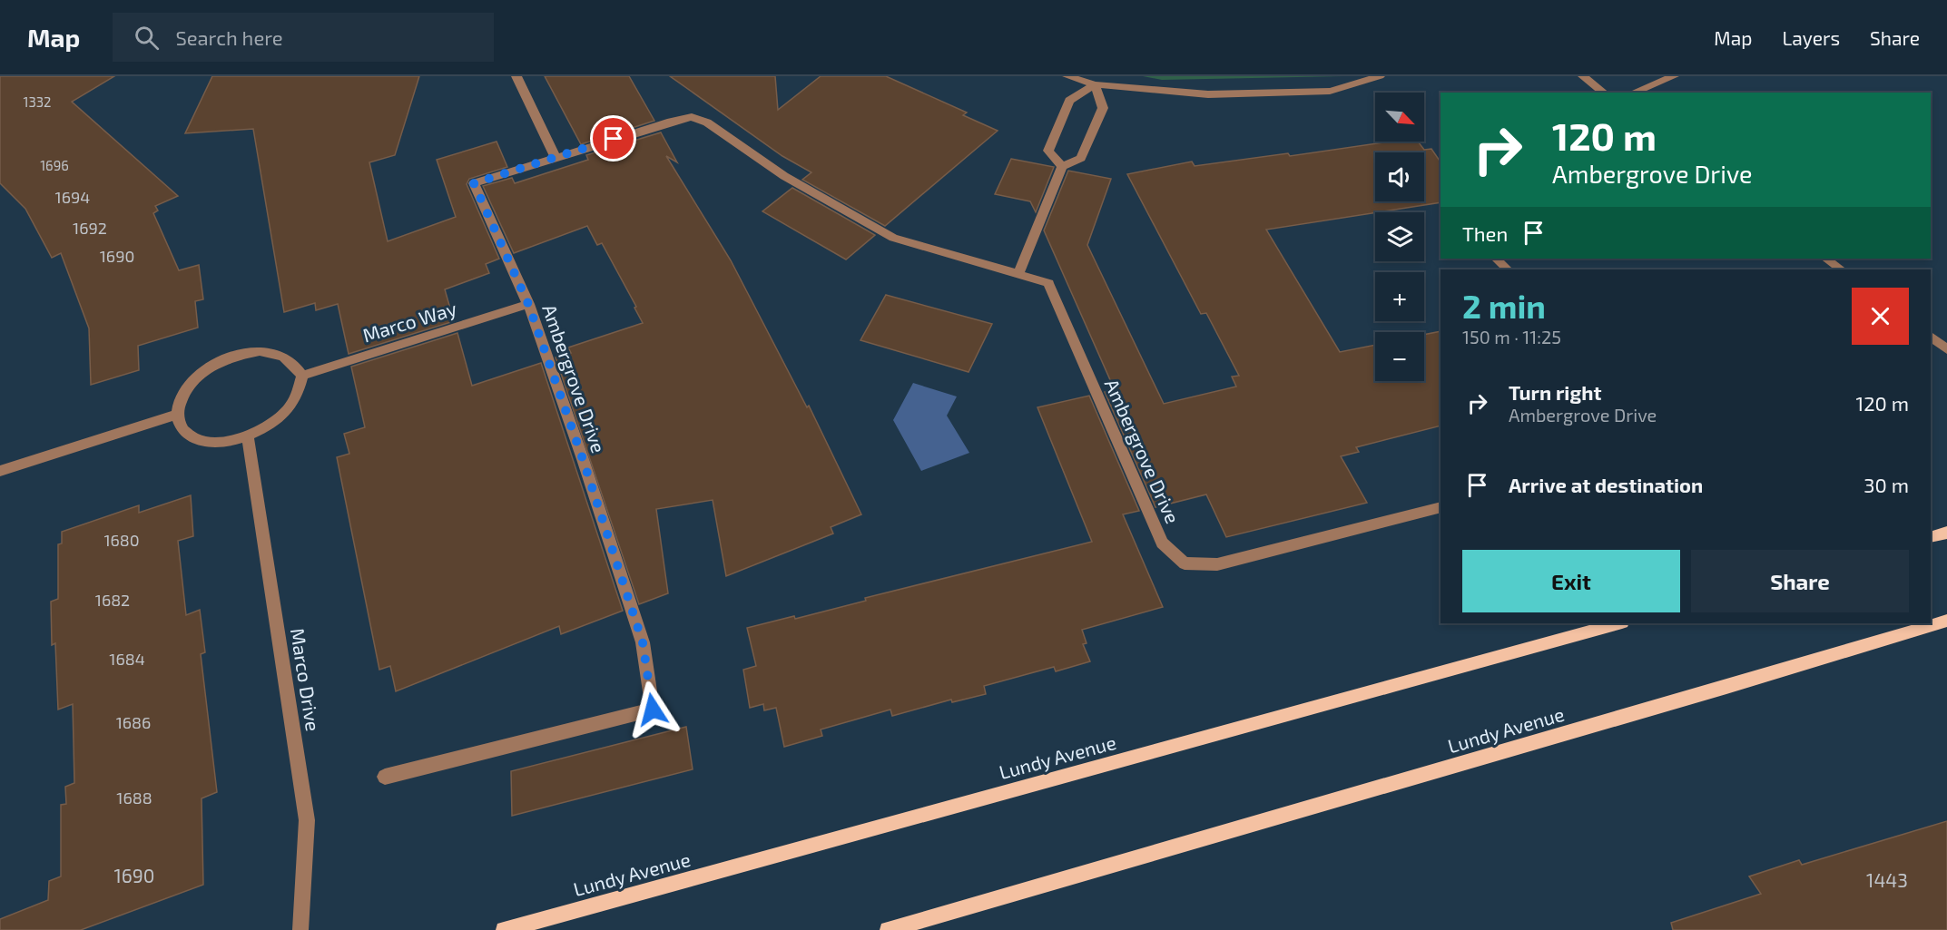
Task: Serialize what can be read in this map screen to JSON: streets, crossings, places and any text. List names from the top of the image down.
{
  "streets": {
    "main road": ["Lundy Avenue"],
    "street": ["Marco Way", "Ambergrove Drive", "Marco Drive"]
  },
  "crossings": [
    ["Marco Way", "Ambergrove Drive"],
    ["Marco Way", "Marco Drive"]
  ],
  "house_numbers": [
    "1332",
    "1696",
    "1694",
    "1692",
    "1690",
    "1680",
    "1682",
    "1684",
    "1686",
    "1688",
    "1690",
    "1443"
  ],
  "north": "bottom right",
  "page": {
    "header": "Map",
    "search": "Search here",
    "nav": ["Map", "Layers", "Share"],
    "map_buttons": ["+", "−"],
    "turn": ["120 m", "Ambergrove Drive"],
    "then": "Then",
    "heading": ["2 min", "150 m · 11:25"],
    "list": [
      {
        "name": "Turn right",
        "note": "Ambergrove Drive",
        "value": "120 m"
      },
      {
        "name": "Arrive at destination",
        "value": "30 m"
      }
    ],
    "buttons": ["Exit", "Share"]
  }
}
